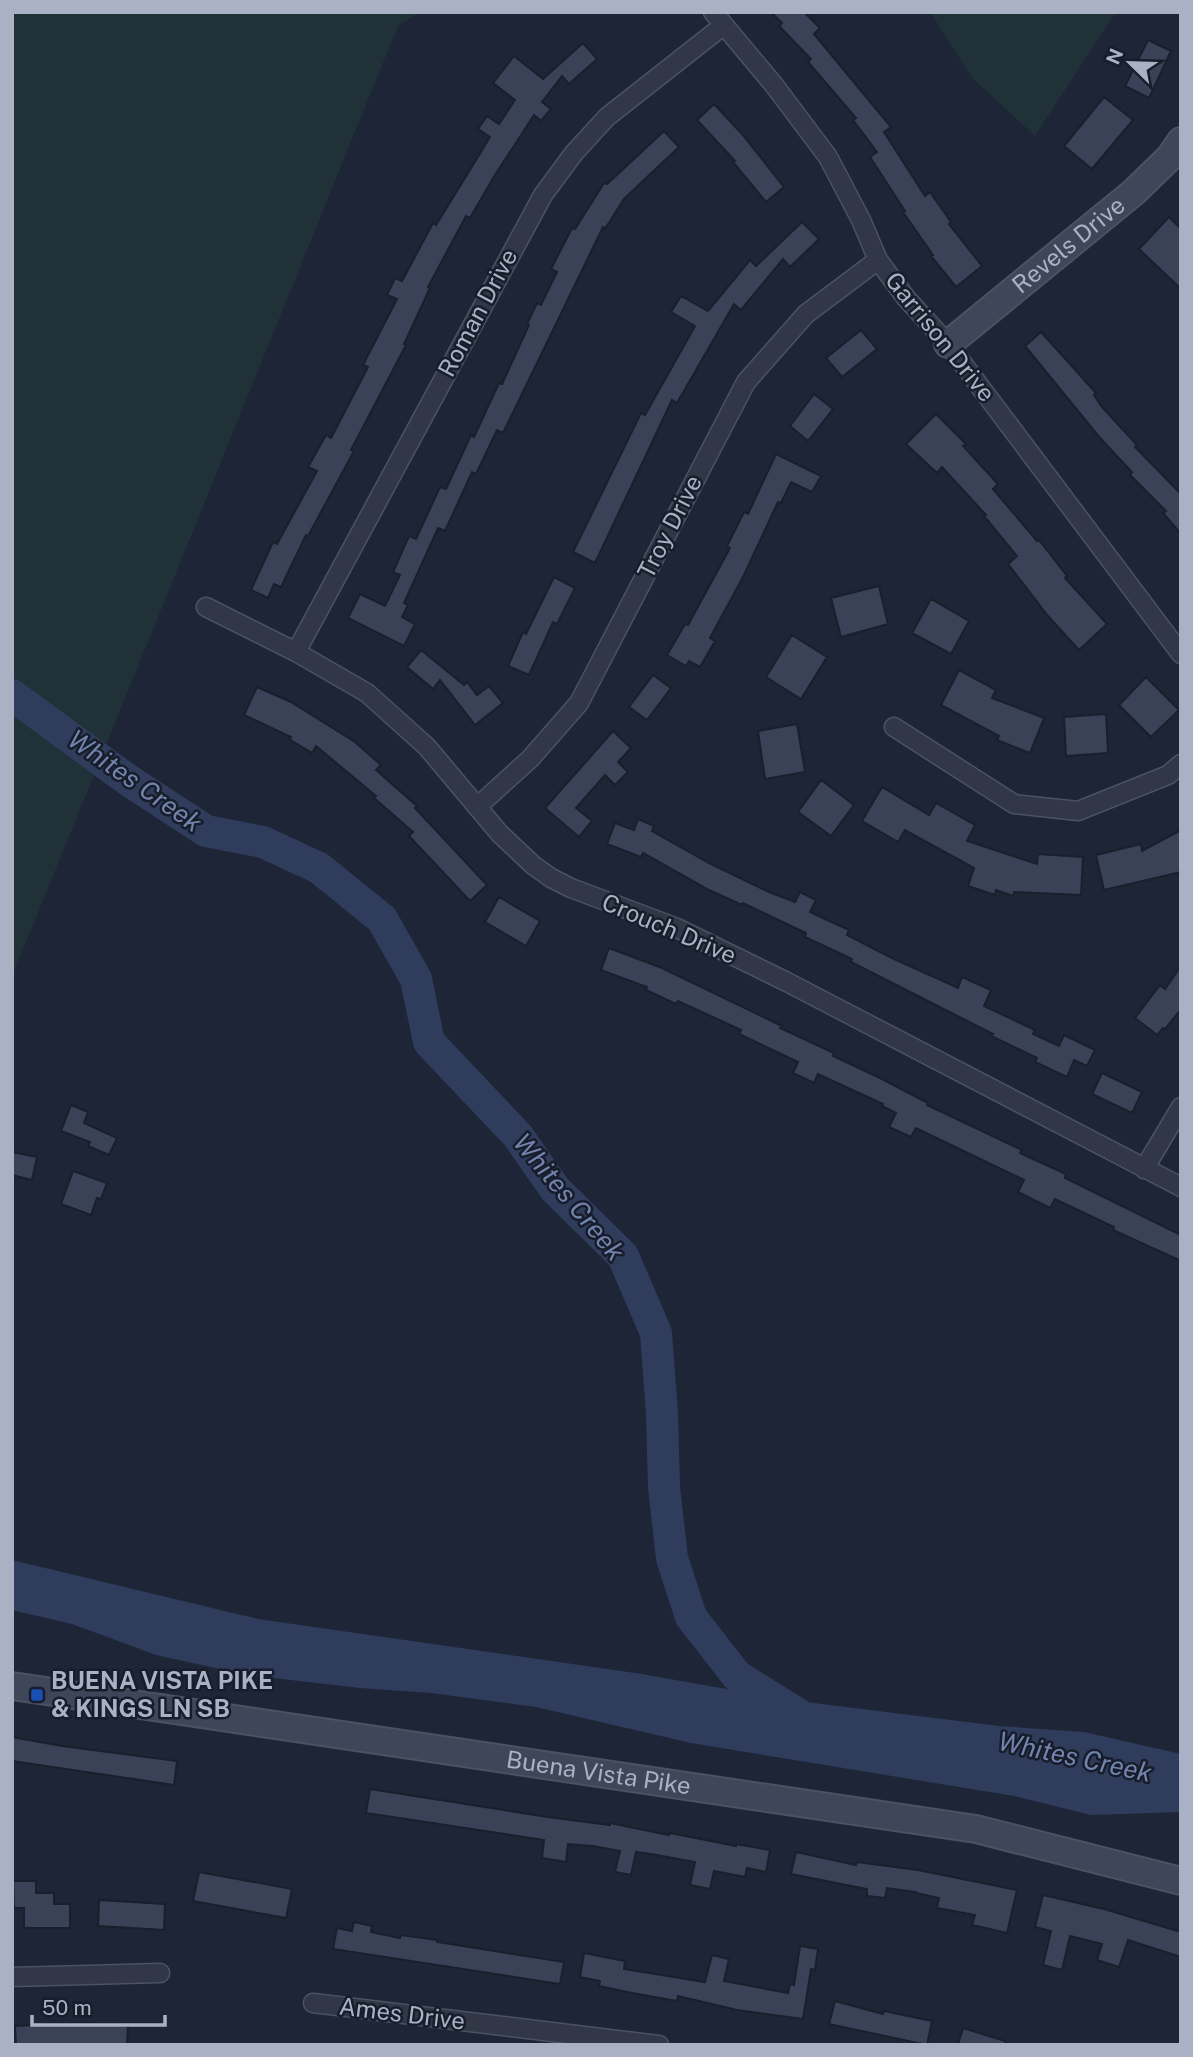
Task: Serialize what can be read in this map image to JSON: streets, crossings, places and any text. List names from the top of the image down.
{
  "streets": {
    "main road": ["Revels Drive", "Buena Vista Pike"],
    "street": [
      "Roman Drive",
      "Garrison Drive",
      "Troy Drive",
      "Crouch Drive",
      "Ames Drive"
    ]
  },
  "crossings": [
    ["Revels Drive", "Garrison Drive"],
    ["Roman Drive", "Garrison Drive"],
    ["Roman Drive", "Crouch Drive"],
    ["Garrison Drive", "Troy Drive"],
    ["Troy Drive", "Crouch Drive"]
  ],
  "water": ["Whites Creek"],
  "places": {
    "transit": ["BUENA VISTA PIKE & KINGS LN SB"]
  },
  "scale_bar": "50 m",
  "north": "top left"
}
